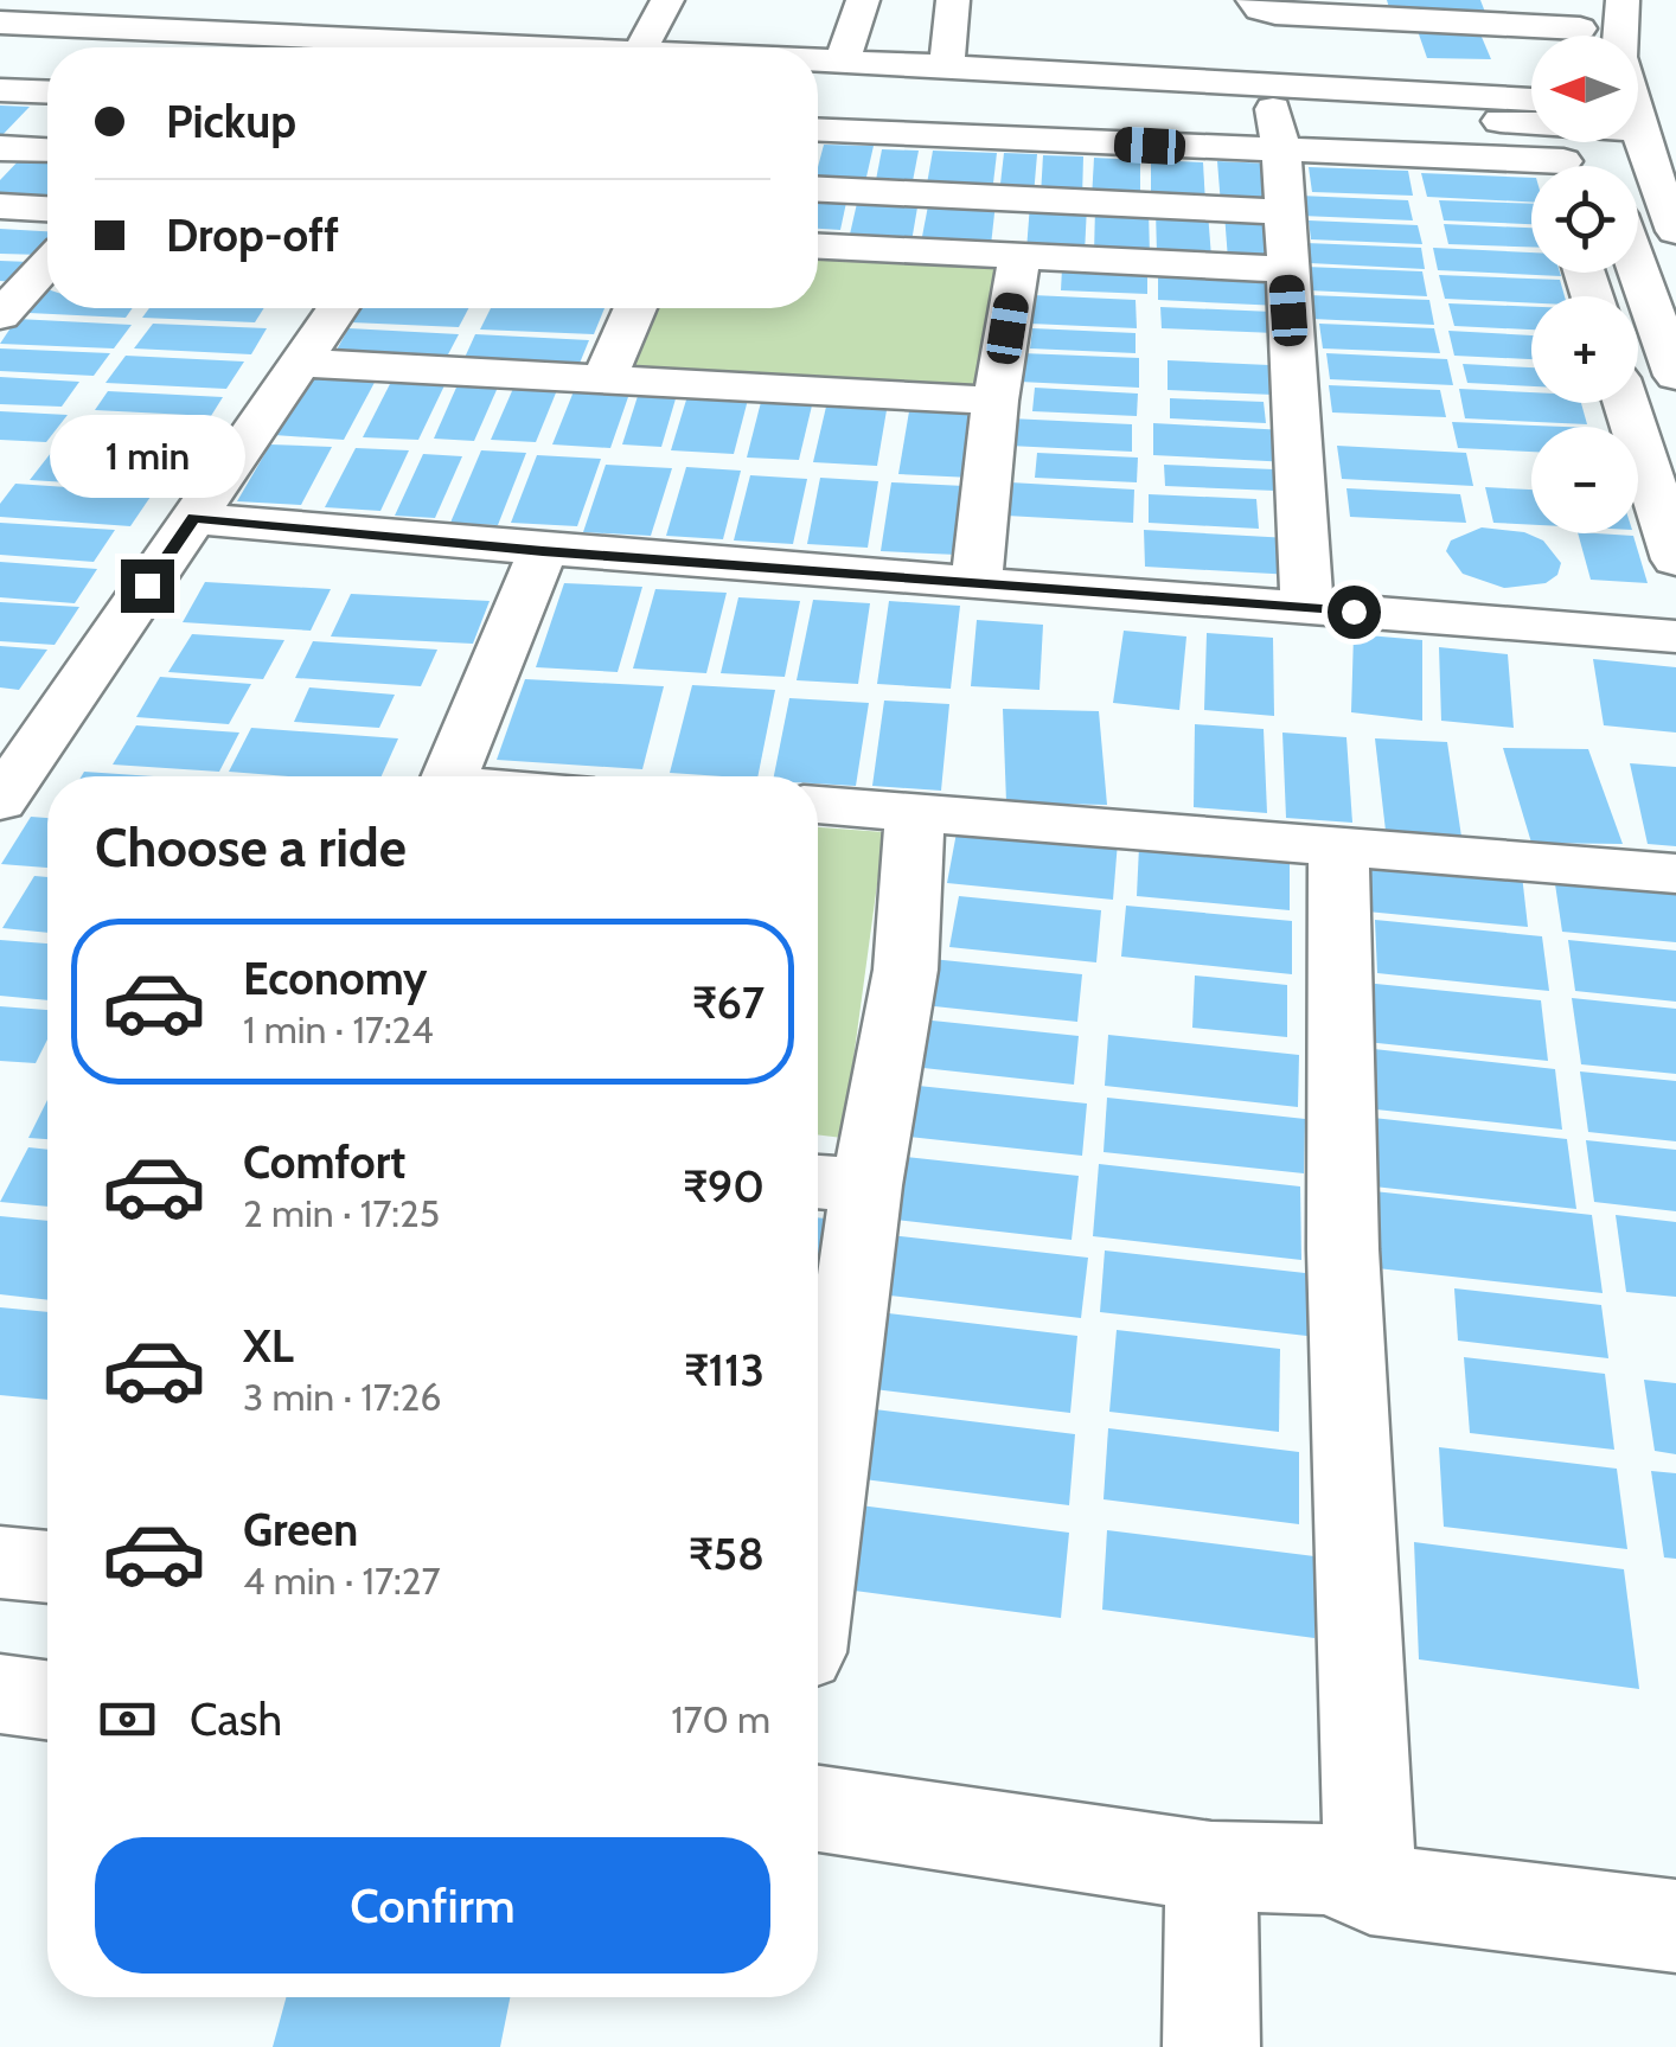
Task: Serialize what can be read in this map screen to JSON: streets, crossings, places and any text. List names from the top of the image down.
{
  "north": "left",
  "page": {
    "map_buttons": ["+", "−"],
    "banner": ["Pickup", "Drop-off"],
    "bubble": "1 min",
    "heading": "Choose a ride",
    "list": [
      {
        "name": "Economy",
        "note": "1 min · 17:24",
        "value": "₹67"
      },
      {
        "name": "Comfort",
        "note": "2 min · 17:25",
        "value": "₹90"
      },
      {
        "name": "XL",
        "note": "3 min · 17:26",
        "value": "₹113"
      },
      {
        "name": "Green",
        "note": "4 min · 17:27",
        "value": "₹58"
      }
    ],
    "pay": ["Cash", "170 m"],
    "buttons": "Confirm"
  }
}
